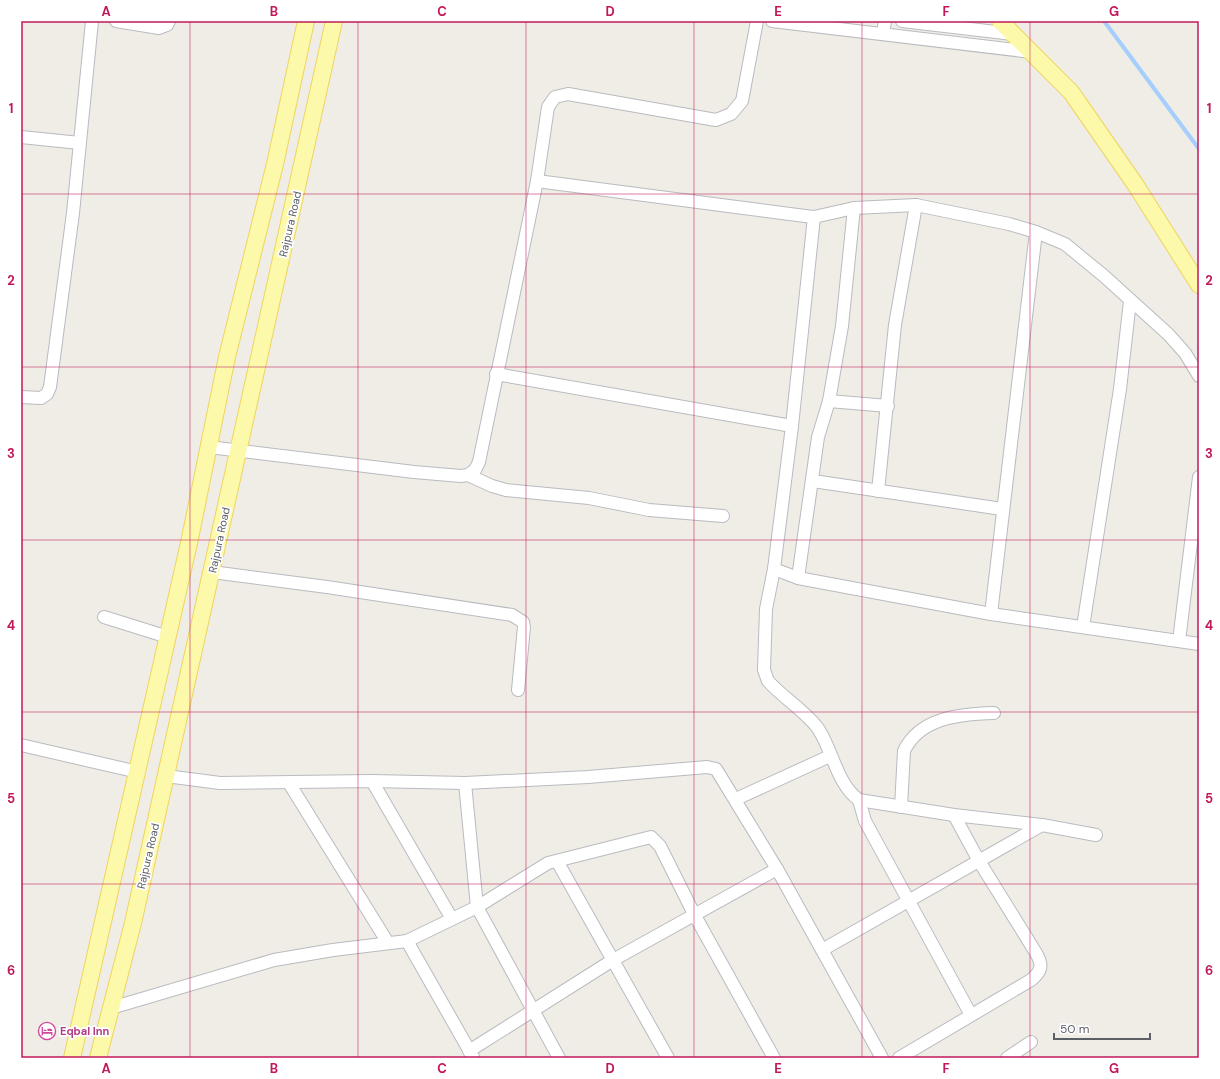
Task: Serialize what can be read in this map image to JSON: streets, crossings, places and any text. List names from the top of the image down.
{
  "streets": {
    "main road": ["Rajpura Road"]
  },
  "places": {
    "hotel": ["Eqbal Inn"]
  },
  "scale_bar": "50 m",
  "grid": {
    "columns": [
      "A",
      "B",
      "C",
      "D",
      "E",
      "F",
      "G"
    ],
    "rows": [
      "1",
      "2",
      "3",
      "4",
      "5",
      "6"
    ]
  }
}
